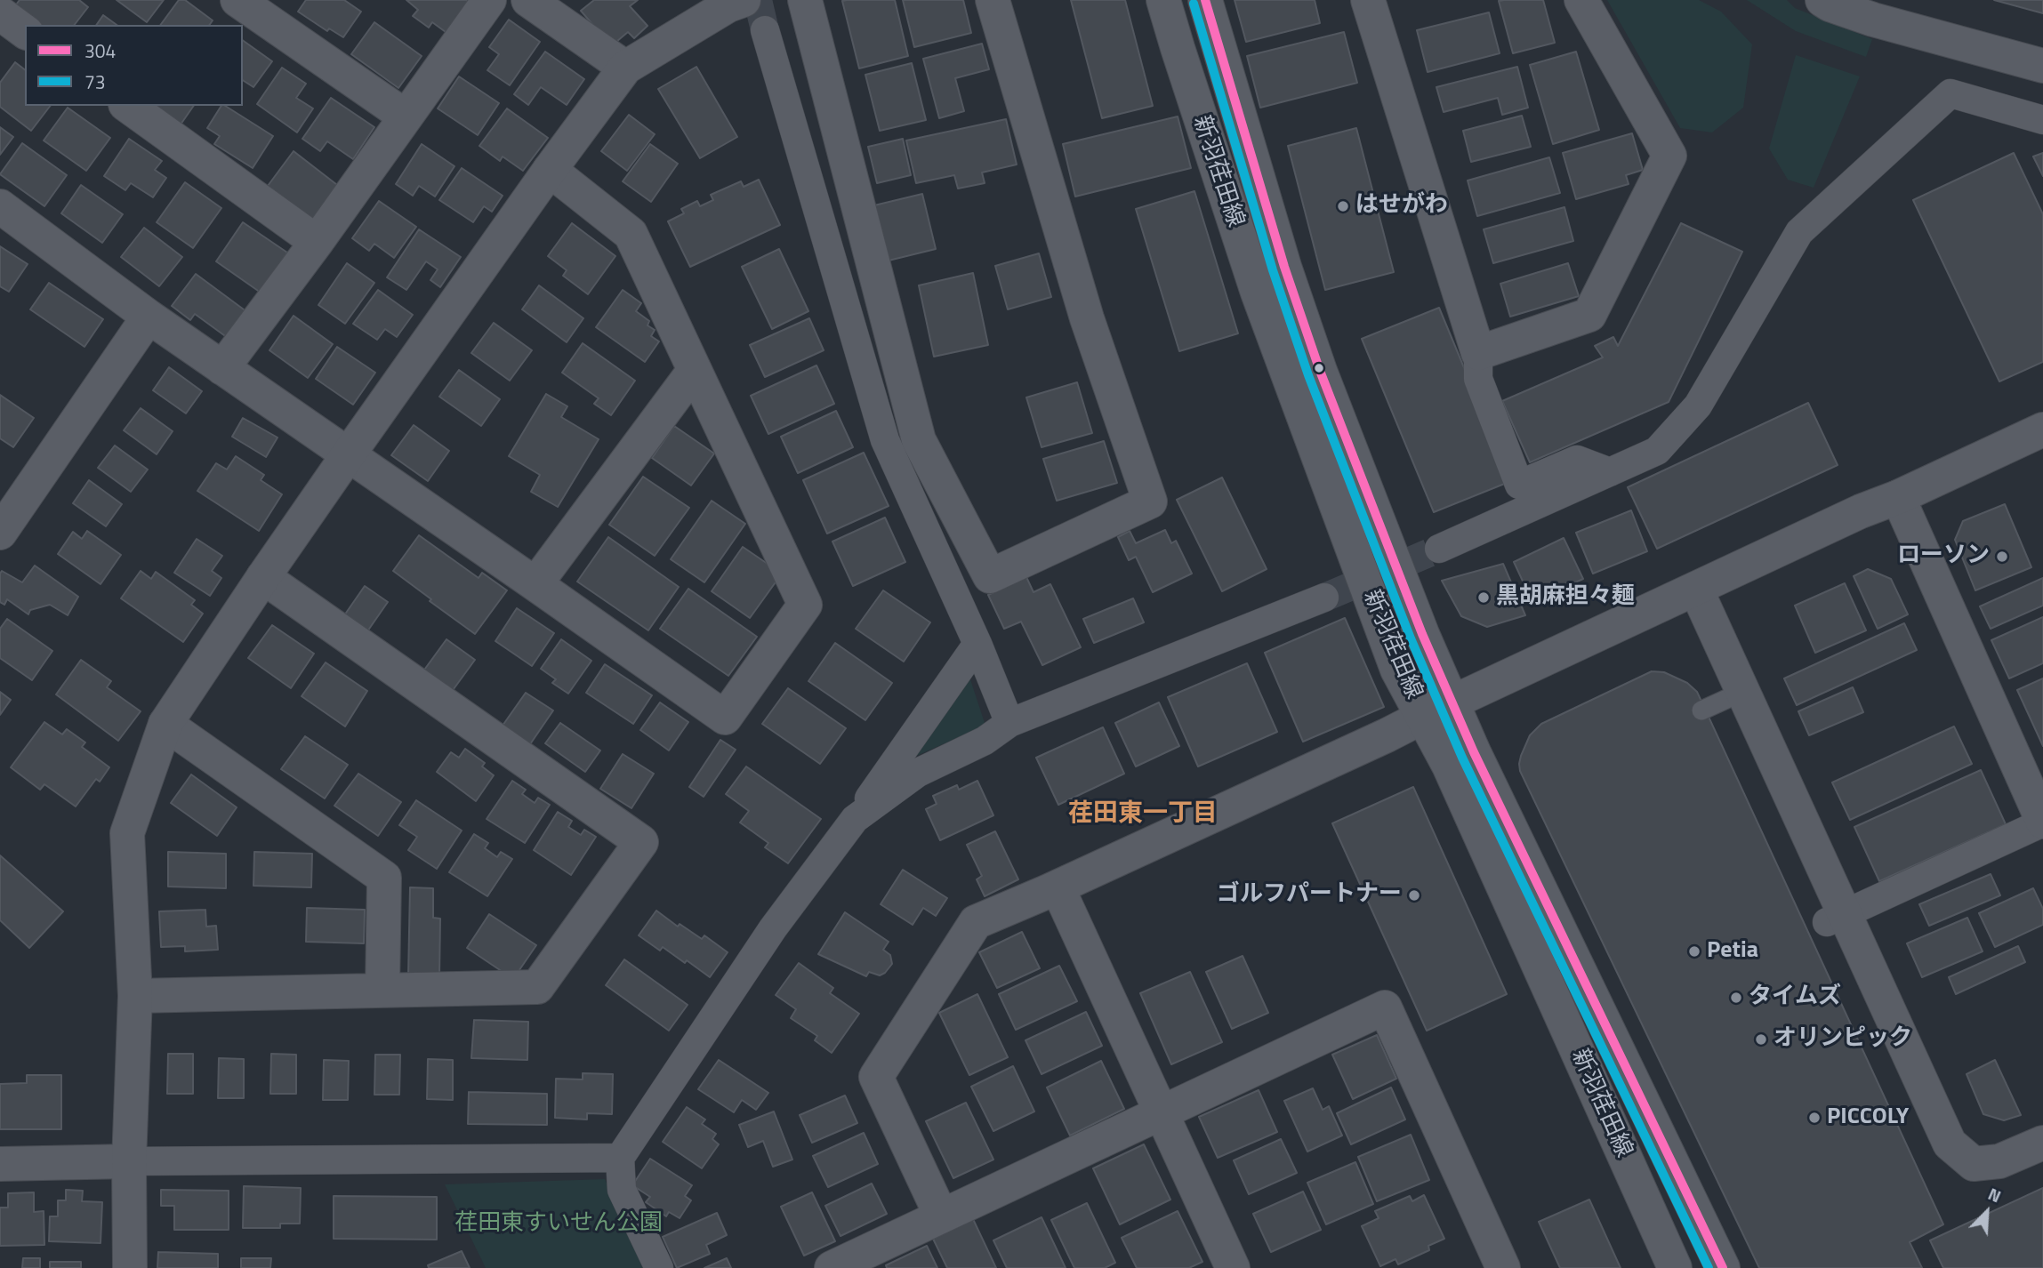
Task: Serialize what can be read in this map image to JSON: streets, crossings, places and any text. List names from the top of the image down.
{
  "streets": {
    "street": ["新羽荏田線"]
  },
  "districts": ["荏田東一丁目"],
  "parks": ["荏田東すいせん公園"],
  "places": [
    "はせがわ",
    "ローソン",
    "黒胡麻担々麺",
    "ゴルフパートナー",
    "Petia",
    "タイムズ",
    "オリンピック",
    "PICCOLY"
  ],
  "lines": ["transit line 304", "transit line 73"],
  "legend": ["304", "73"],
  "north": "top right"
}
